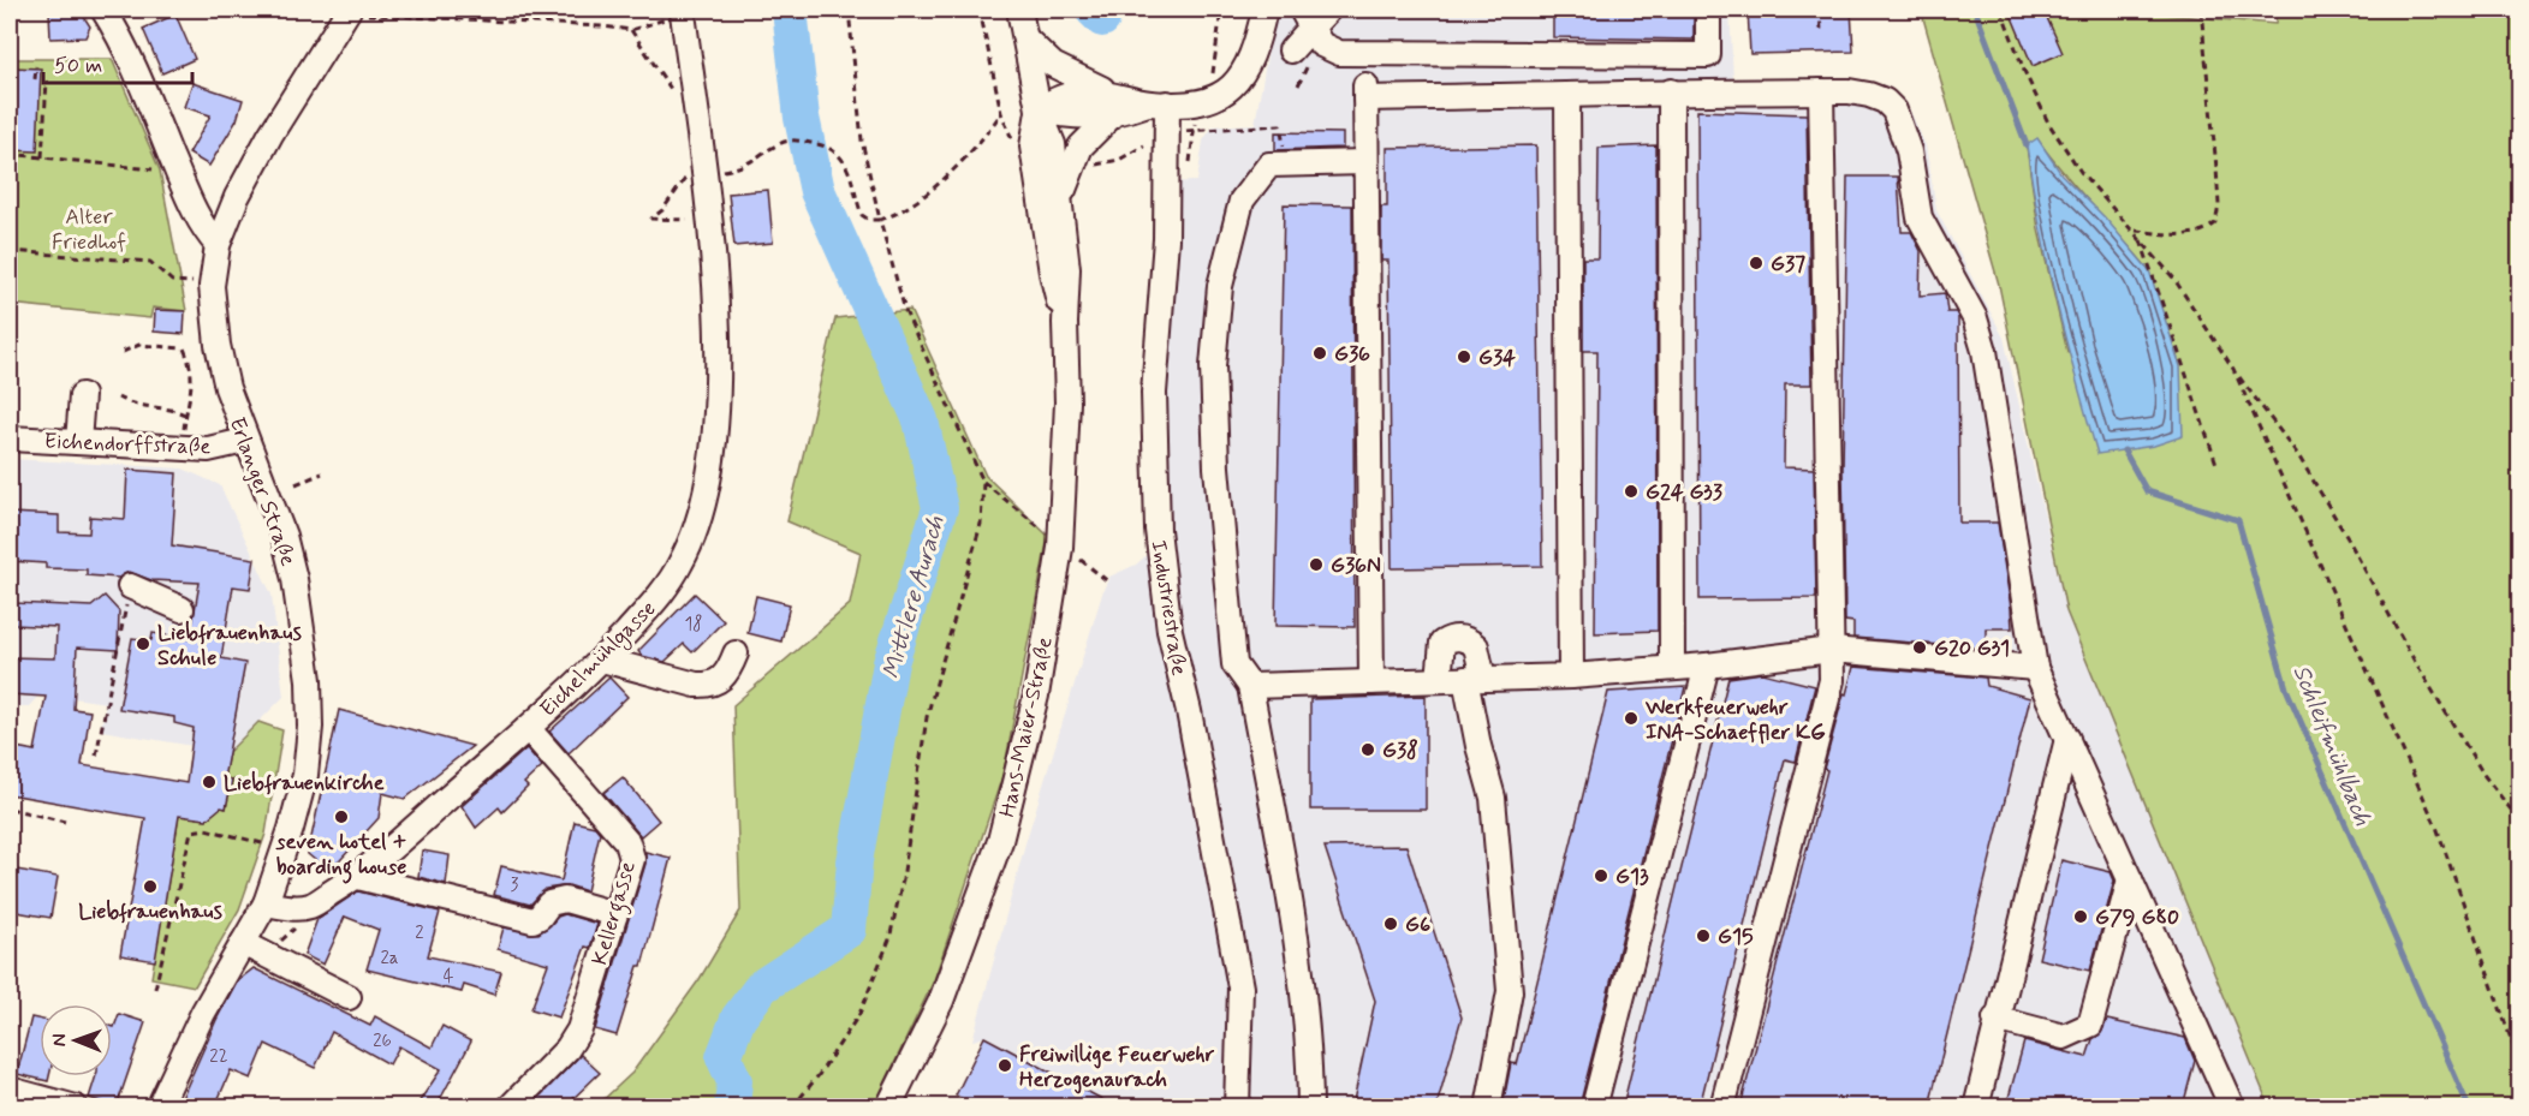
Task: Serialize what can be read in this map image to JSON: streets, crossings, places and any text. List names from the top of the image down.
{
  "streets": {
    "street": [
      "Eichendorffstraße",
      "Erlanger Straße",
      "Industriestraße",
      "Eichelmühlgasse",
      "Hans-Maier-Straße",
      "Kellergasse"
    ]
  },
  "crossings": [
    ["Eichendorffstraße", "Erlanger Straße"],
    ["Erlanger Straße", "Eichelmühlgasse"],
    ["Eichelmühlgasse", "Kellergasse"]
  ],
  "water": ["Mittlere Aurach", "Schleifmühlbach"],
  "parks": ["Alter Friedhof"],
  "places": [
    "G37",
    "G36",
    "G34",
    "G24 G33",
    "G36N",
    "Liebfrauenhaus Schule",
    "G20 G31",
    "Werkfeuerwehr INA-Schaeffler KG",
    "G38",
    "Liebfrauenkirche",
    "seven hotel + boarding house",
    "G13",
    "Liebfrauenhaus",
    "G79 G80",
    "G6",
    "G15",
    "Freiwillige Feuerwehr Herzogenaurach"
  ],
  "house_numbers": [
    "18",
    "3",
    "2",
    "2a",
    "4",
    "26",
    "22"
  ],
  "scale_bar": "50 m",
  "north": "left"
}
